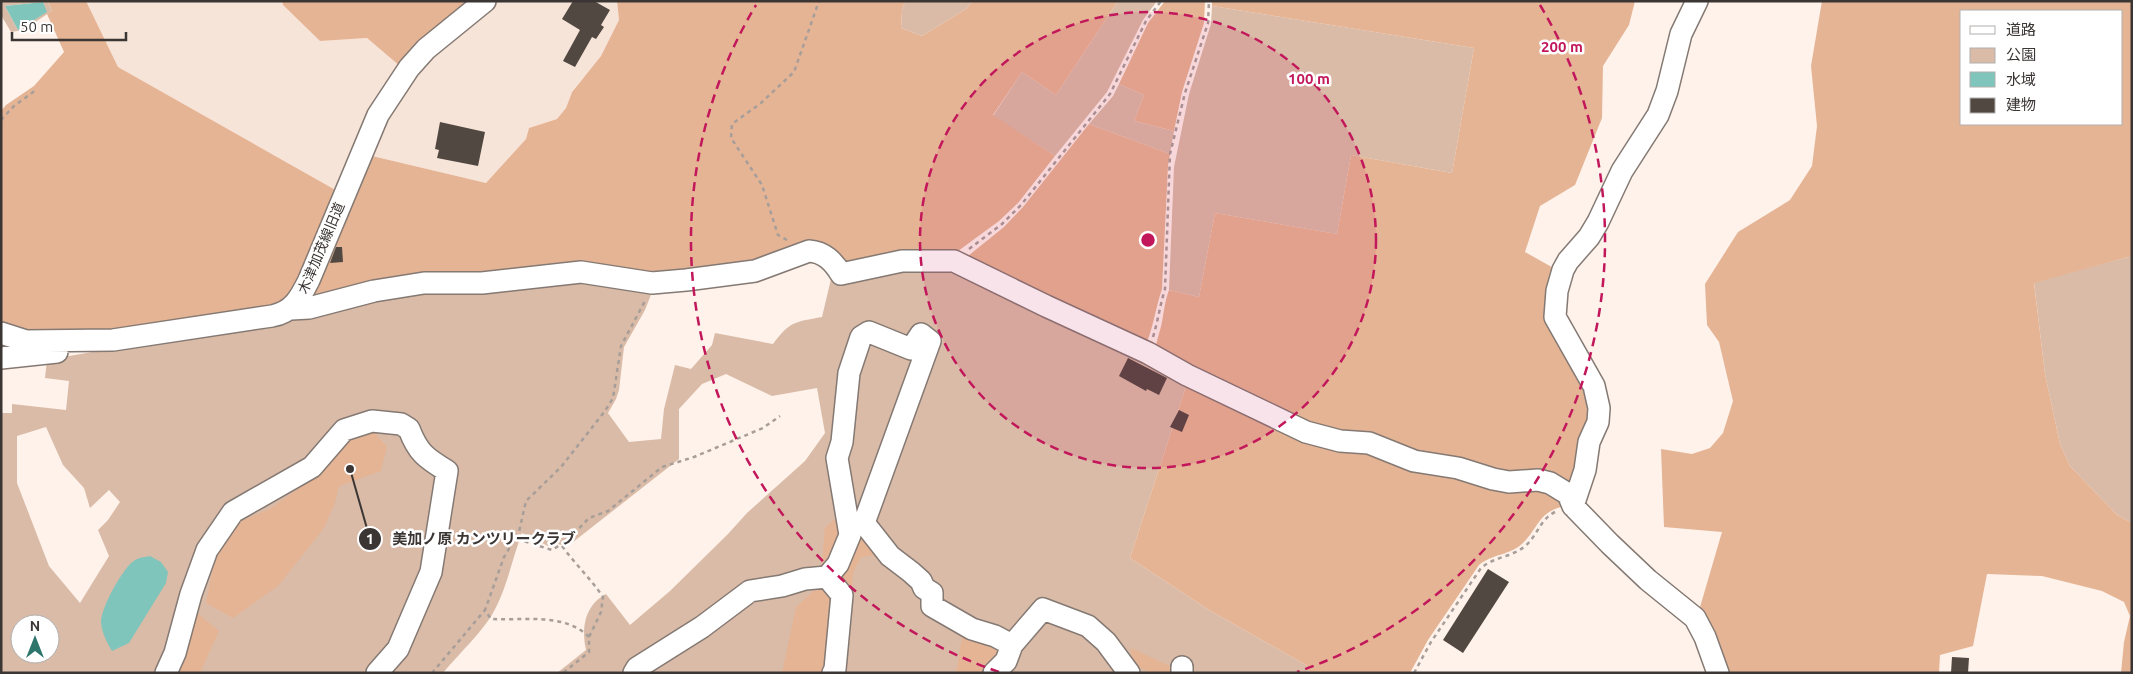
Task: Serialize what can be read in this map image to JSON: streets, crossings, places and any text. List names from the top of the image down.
{
  "streets": {
    "street": ["木津加茂線旧道"]
  },
  "places": ["美加ノ原 カンツリークラブ"],
  "legend": [
    "道路",
    "公園",
    "水域",
    "建物"
  ],
  "scale_bar": "50 m",
  "north": "top",
  "rings": ["200 m", "100 m"]
}
